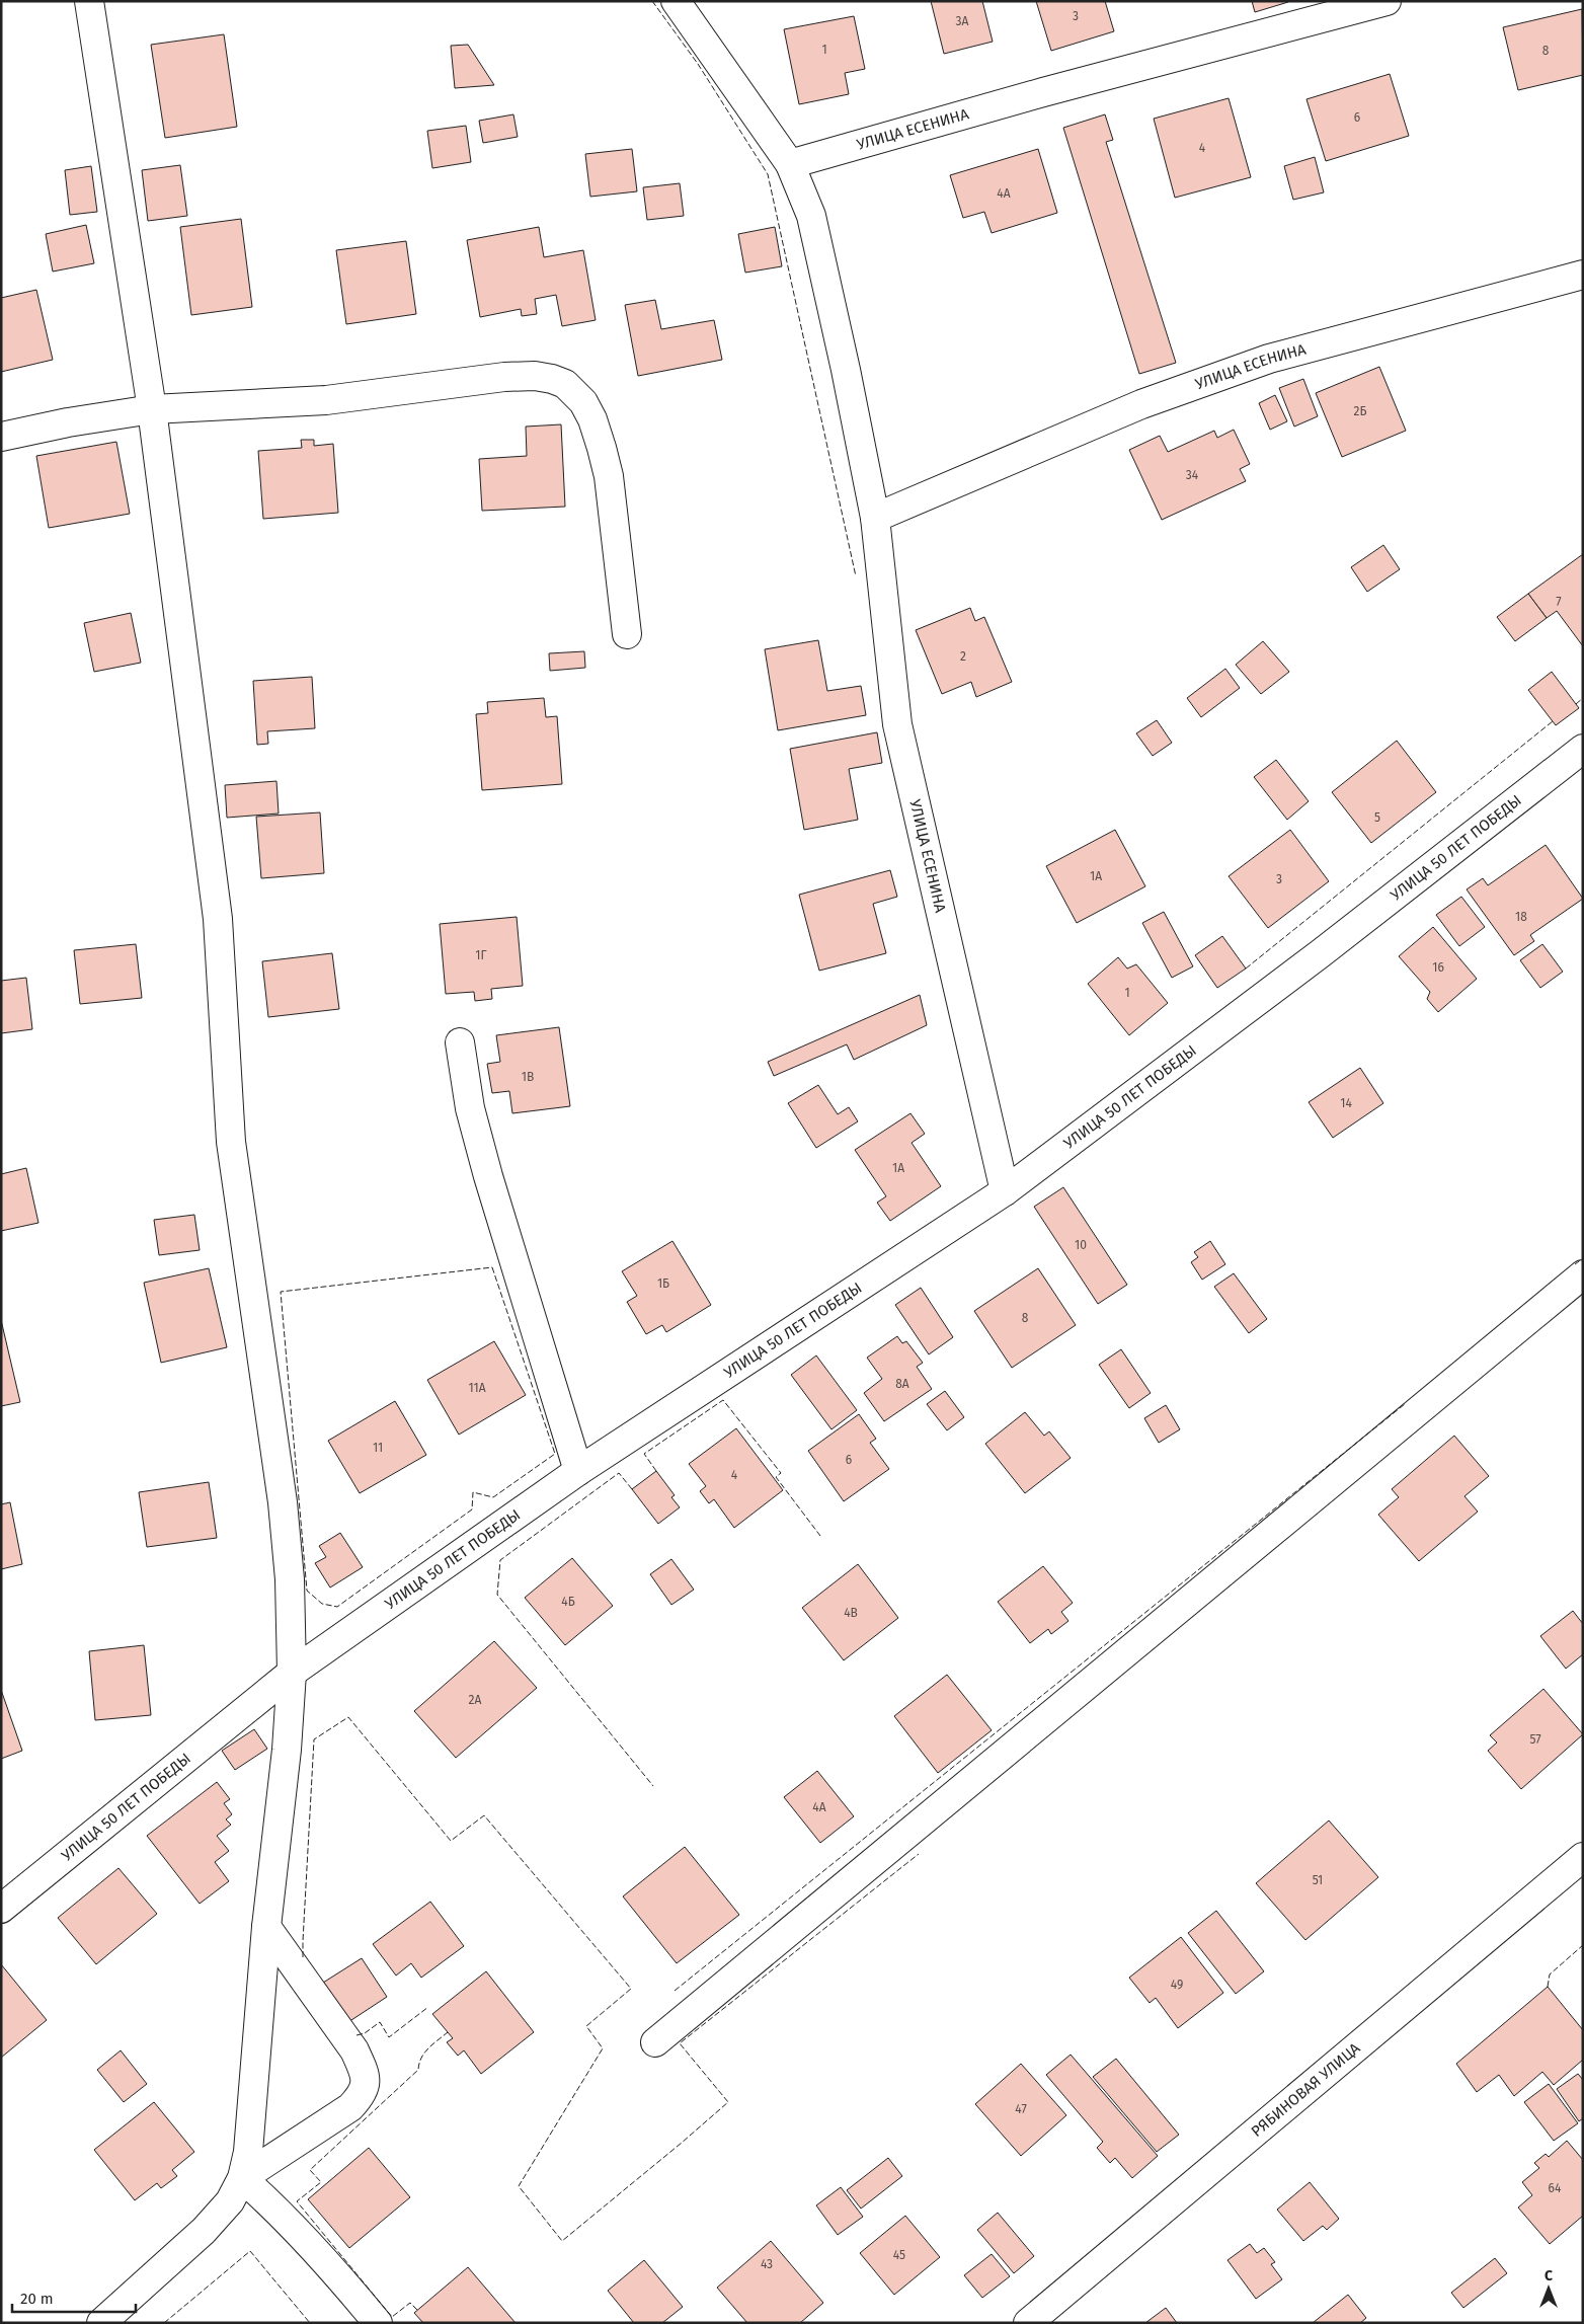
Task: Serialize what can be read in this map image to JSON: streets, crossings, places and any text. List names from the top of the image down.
{
  "streets": {
    "street": ["УЛИЦА ЕСЕНИНА", "УЛИЦА 50 ЛЕТ ПОБЕДЫ", "РЯБИНОВАЯ УЛИЦА"]
  },
  "crossings": [
    ["УЛИЦА ЕСЕНИНА", "УЛИЦА 50 ЛЕТ ПОБЕДЫ"]
  ],
  "house_numbers": [
    "3",
    "3А",
    "1",
    "8",
    "6",
    "4",
    "4А",
    "2Б",
    "34",
    "7",
    "2",
    "5",
    "1А",
    "3",
    "18",
    "1Г",
    "16",
    "1",
    "1В",
    "14",
    "1А",
    "10",
    "1Б",
    "8",
    "8А",
    "11А",
    "11",
    "6",
    "4",
    "4Б",
    "4В",
    "2А",
    "57",
    "4А",
    "51",
    "49",
    "47",
    "64",
    "45",
    "43"
  ],
  "scale_bar": "20 m",
  "north": "top"
}
